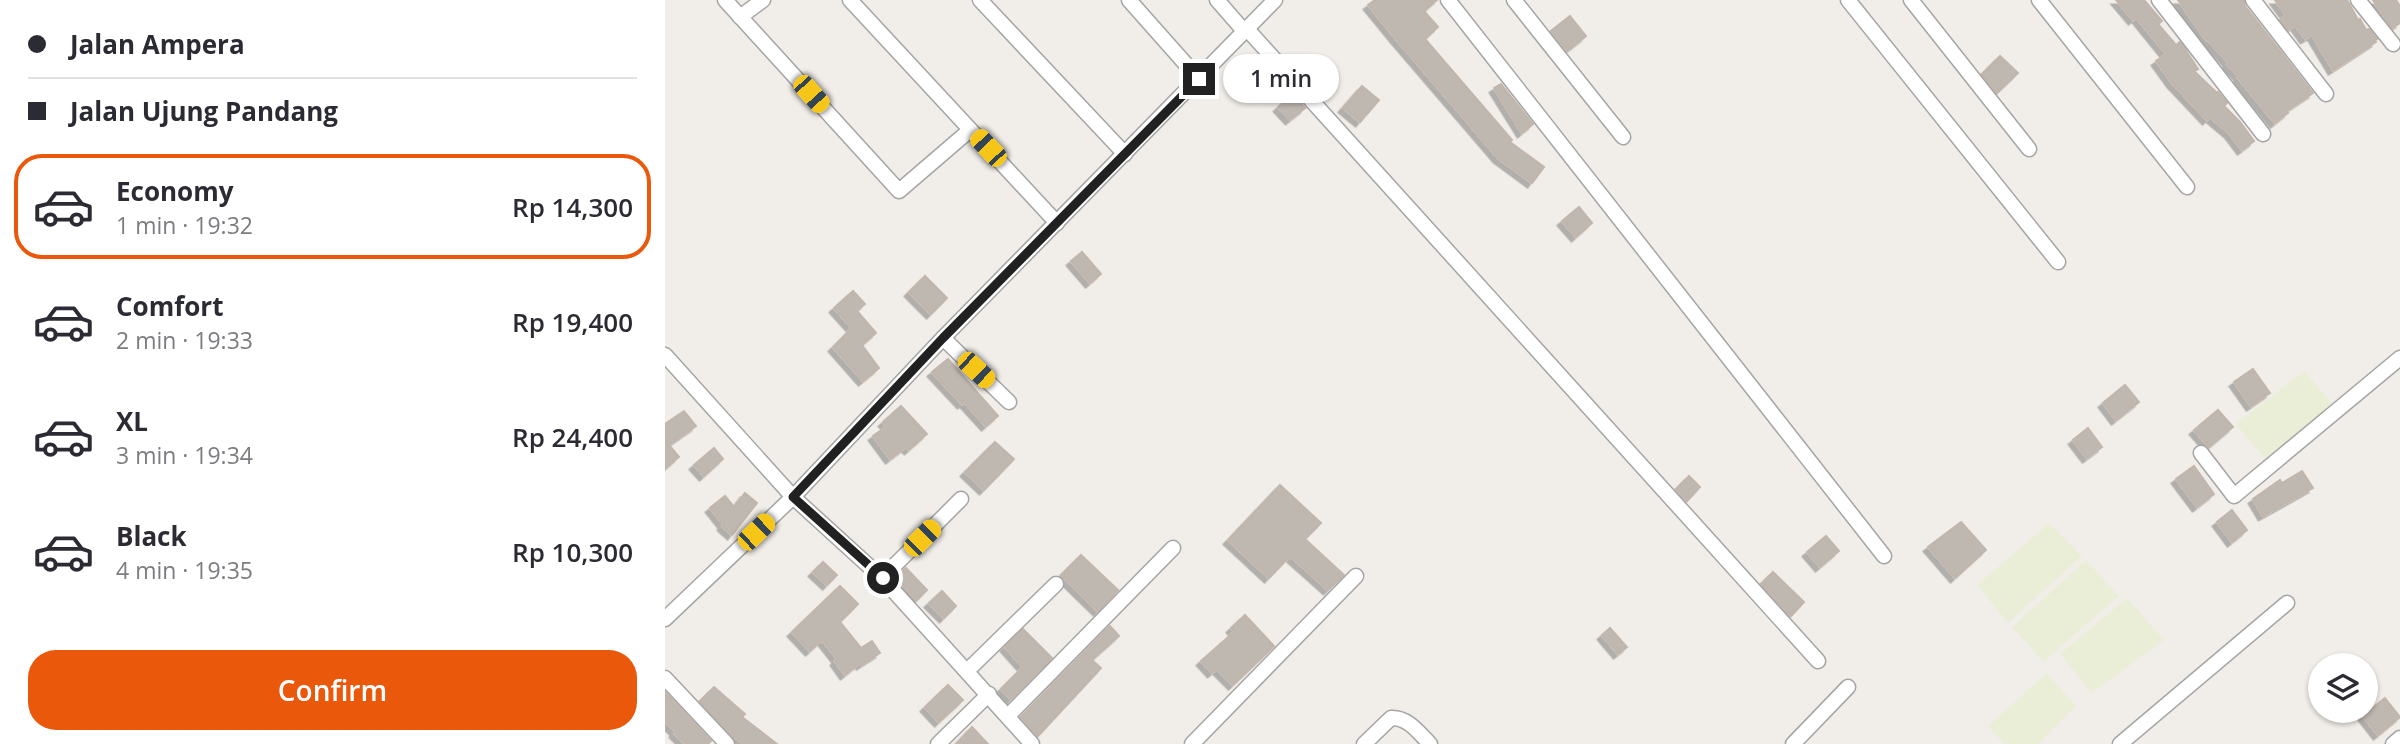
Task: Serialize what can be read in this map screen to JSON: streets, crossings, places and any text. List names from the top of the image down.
{
  "page": {
    "banner": ["Jalan Ampera", "Jalan Ujung Pandang"],
    "bubble": "1 min",
    "list": [
      {
        "name": "Economy",
        "note": "1 min · 19:32",
        "value": "Rp 14,300"
      },
      {
        "name": "Comfort",
        "note": "2 min · 19:33",
        "value": "Rp 19,400"
      },
      {
        "name": "XL",
        "note": "3 min · 19:34",
        "value": "Rp 24,400"
      },
      {
        "name": "Black",
        "note": "4 min · 19:35",
        "value": "Rp 10,300"
      }
    ],
    "buttons": "Confirm"
  }
}
